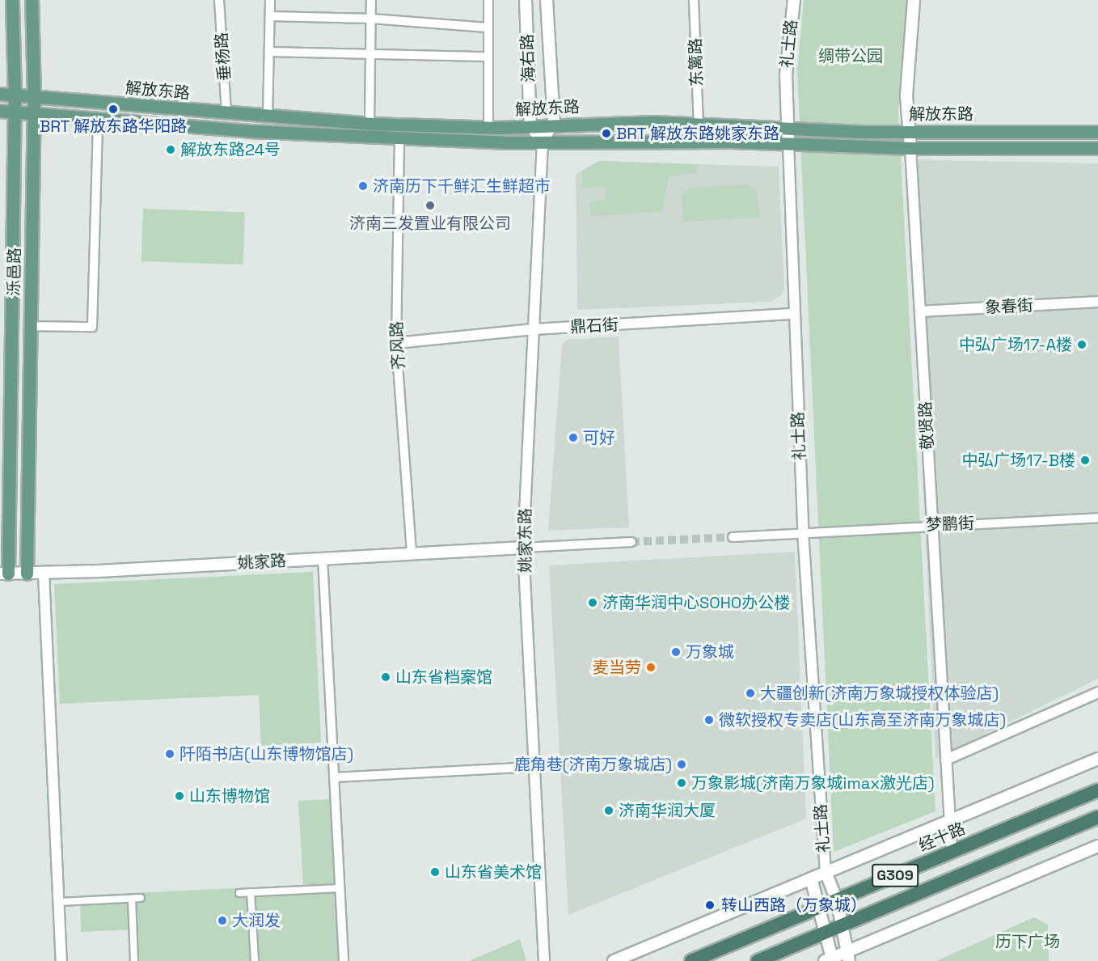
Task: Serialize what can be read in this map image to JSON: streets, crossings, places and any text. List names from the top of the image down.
{
  "streets": {
    "highway": ["经十路", "G309"],
    "main road": [
      "礼士路",
      "海右路",
      "解放东路",
      "泺邑路",
      "敬贤路",
      "姚家路"
    ],
    "street": [
      "垂杨路",
      "东篱路",
      "象春街",
      "鼎石街",
      "齐风路",
      "梦鹏街",
      "姚家东路"
    ]
  },
  "crossings": [
    ["礼士路", "解放东路"],
    ["礼士路", "鼎石街"],
    ["礼士路", "梦鹏街"],
    ["礼士路", "经十路"],
    ["垂杨路", "解放东路"],
    ["海右路", "解放东路"],
    ["东篱路", "解放东路"],
    ["解放东路", "泺邑路"],
    ["解放东路", "齐风路"],
    ["解放东路", "敬贤路"],
    ["解放东路", "姚家东路"],
    ["泺邑路", "姚家路"],
    ["象春街", "敬贤路"],
    ["鼎石街", "齐风路"],
    ["鼎石街", "姚家东路"],
    ["齐风路", "姚家路"],
    ["敬贤路", "梦鹏街"],
    ["敬贤路", "经十路"],
    ["姚家东路", "姚家路"]
  ],
  "parks": ["绸带公园", "历下广场"],
  "places": [
    "BRT 解放东路华阳路",
    "BRT 解放东路姚家东路",
    "解放东路24号",
    "济南历下千鲜汇生鲜超市",
    "济南三发置业有限公司",
    "中弘广场17-A楼",
    "可好",
    "中弘广场17-B楼",
    "济南华润中心SOHO办公楼",
    "万象城",
    "麦当劳",
    "山东省档案馆",
    "大疆创新(济南万象城授权体验店)",
    "微软授权专卖店(山东高至济南万象城店)",
    "阡陌书店(山东博物馆店)",
    "鹿角巷(济南万象城店)",
    "万象影城(济南万象城imax激光店)",
    "山东博物馆",
    "济南华润大厦",
    "山东省美术馆",
    "转山西路（万象城）",
    "大润发"
  ]
}
